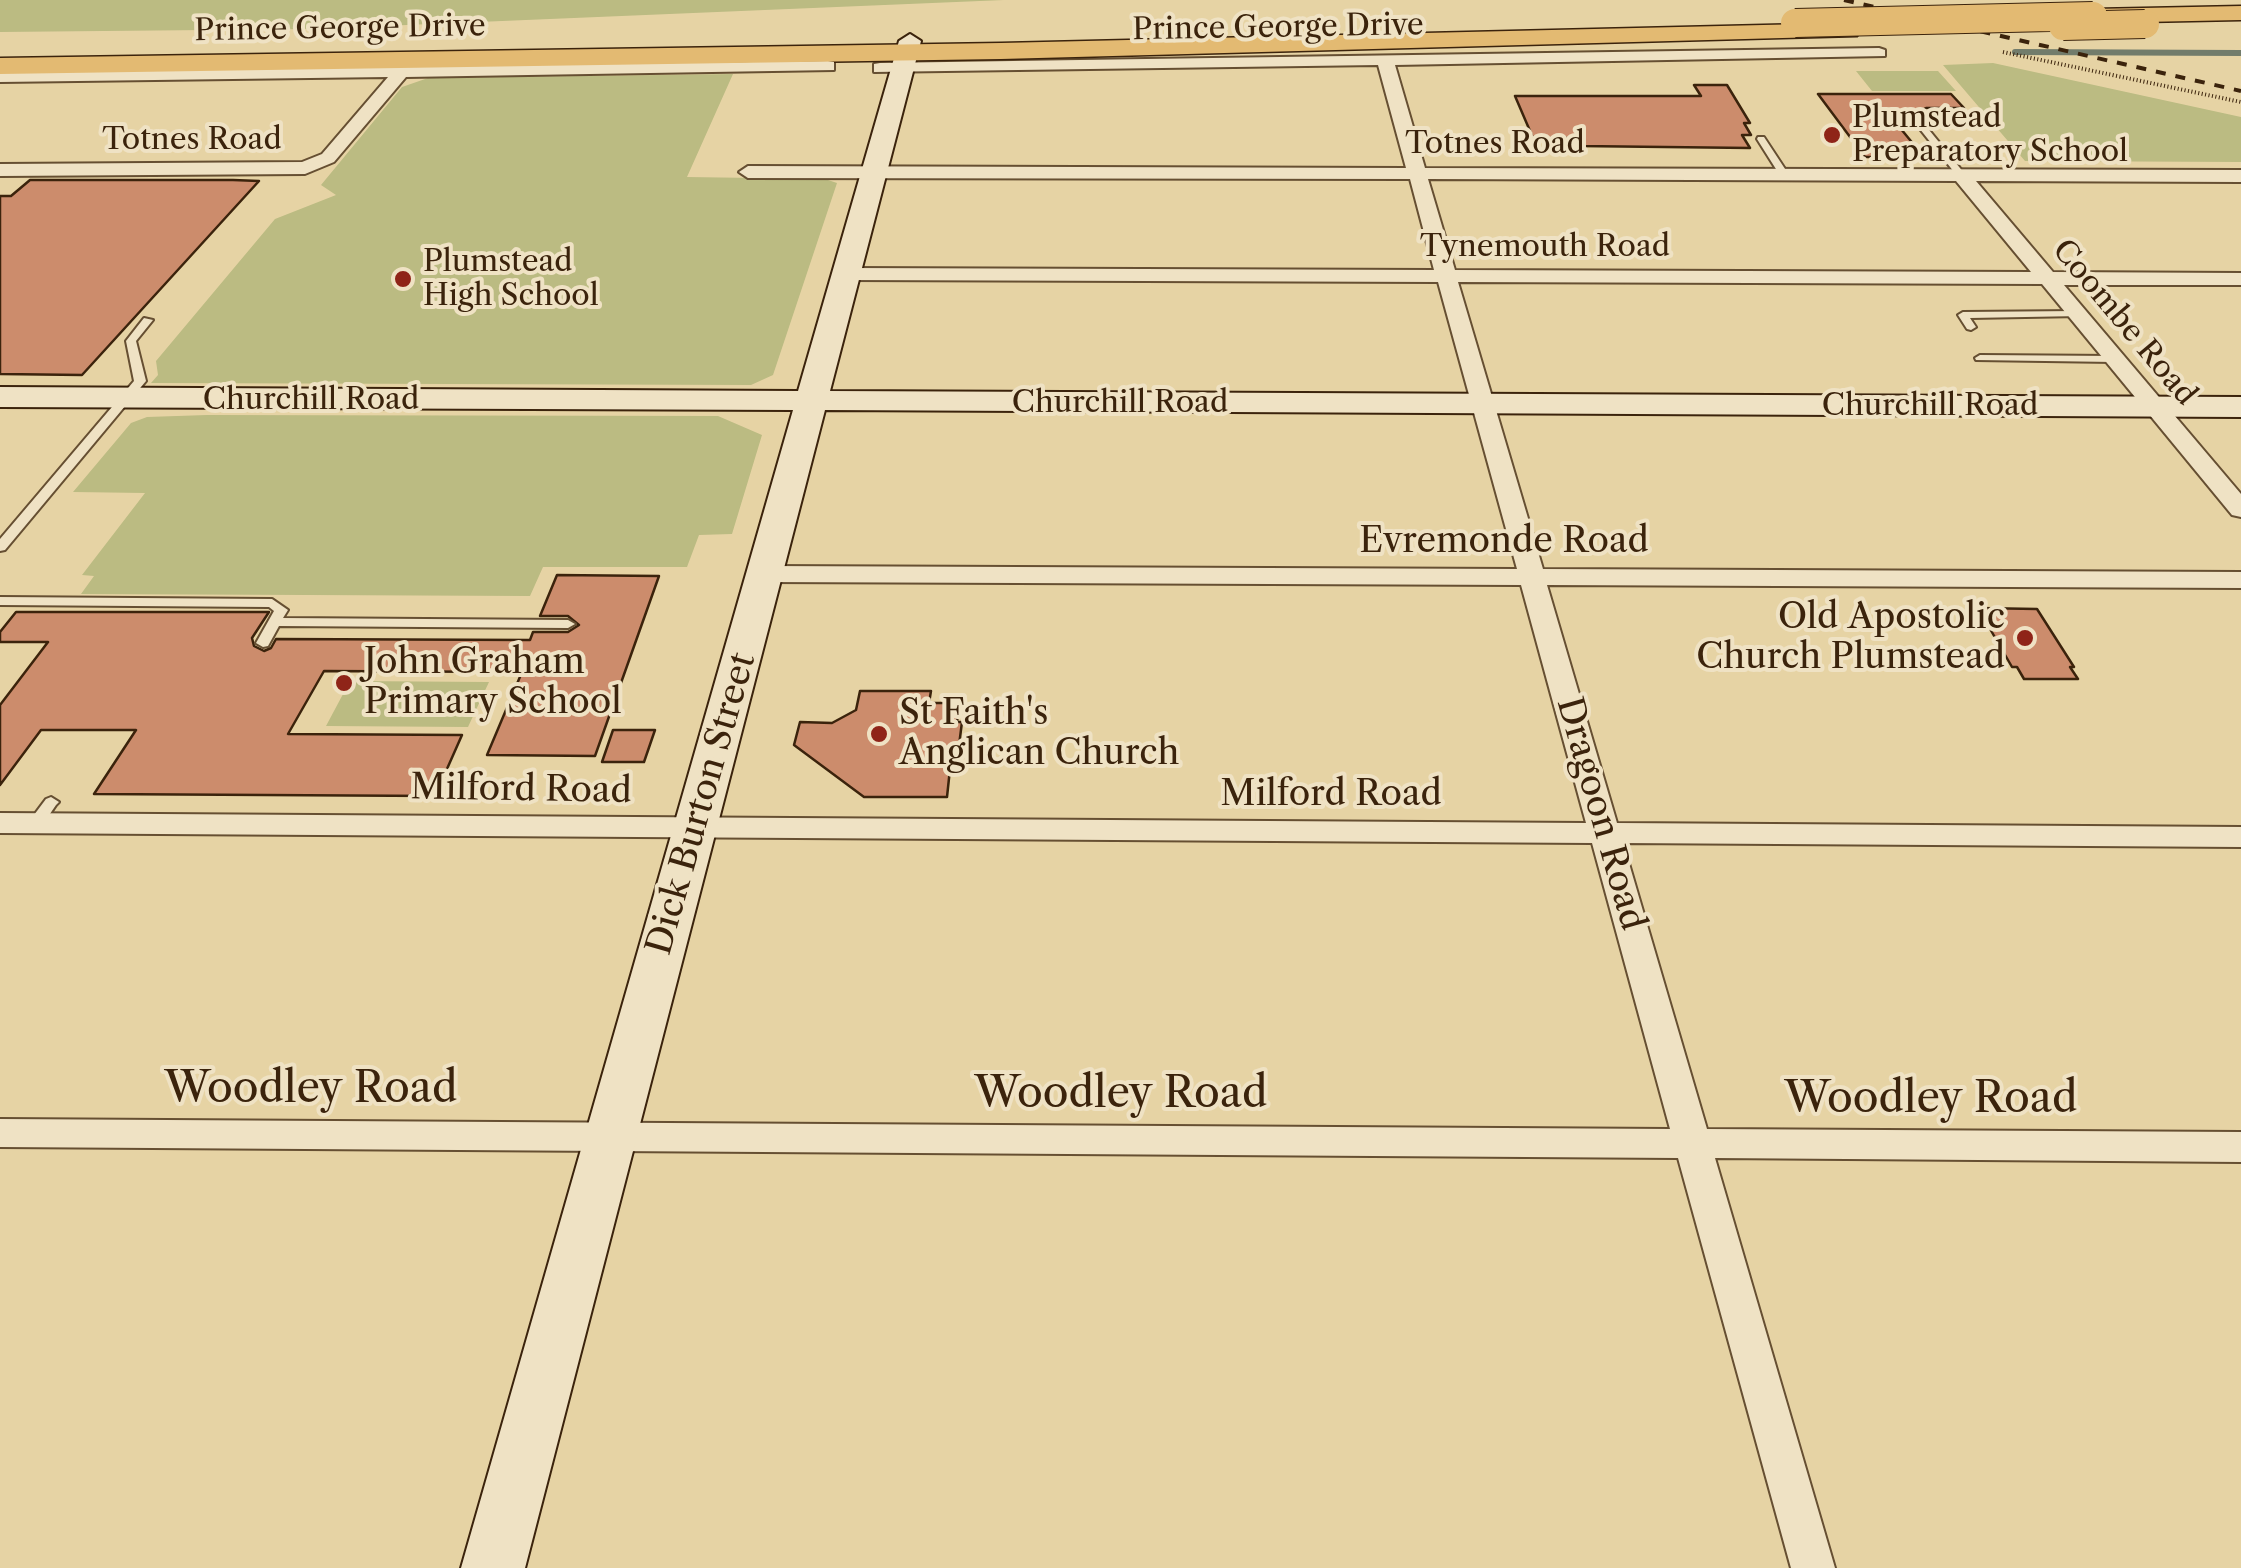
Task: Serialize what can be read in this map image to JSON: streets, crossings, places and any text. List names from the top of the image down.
{
  "streets": {
    "main road": ["Prince George Drive"],
    "street": [
      "Totnes Road",
      "Tynemouth Road",
      "Coombe Road",
      "Churchill Road",
      "Evremonde Road",
      "Milford Road",
      "Dick Burton Street",
      "Dragoon Road",
      "Woodley Road"
    ]
  },
  "crossings": [
    ["Prince George Drive", "Dick Burton Street"],
    ["Prince George Drive", "Dragoon Road"],
    ["Totnes Road", "Coombe Road"],
    ["Totnes Road", "Dick Burton Street"],
    ["Totnes Road", "Dragoon Road"],
    ["Tynemouth Road", "Coombe Road"],
    ["Tynemouth Road", "Dick Burton Street"],
    ["Tynemouth Road", "Dragoon Road"],
    ["Coombe Road", "Churchill Road"],
    ["Churchill Road", "Dick Burton Street"],
    ["Churchill Road", "Dragoon Road"],
    ["Evremonde Road", "Dick Burton Street"],
    ["Evremonde Road", "Dragoon Road"],
    ["Milford Road", "Dick Burton Street"],
    ["Milford Road", "Dragoon Road"],
    ["Dick Burton Street", "Woodley Road"],
    ["Dragoon Road", "Woodley Road"]
  ],
  "places": [
    "Plumstead Preparatory School",
    "Plumstead High School",
    "Old Apostolic Church Plumstead",
    "John Graham Primary School",
    "St Faith's Anglican Church"
  ]
}
